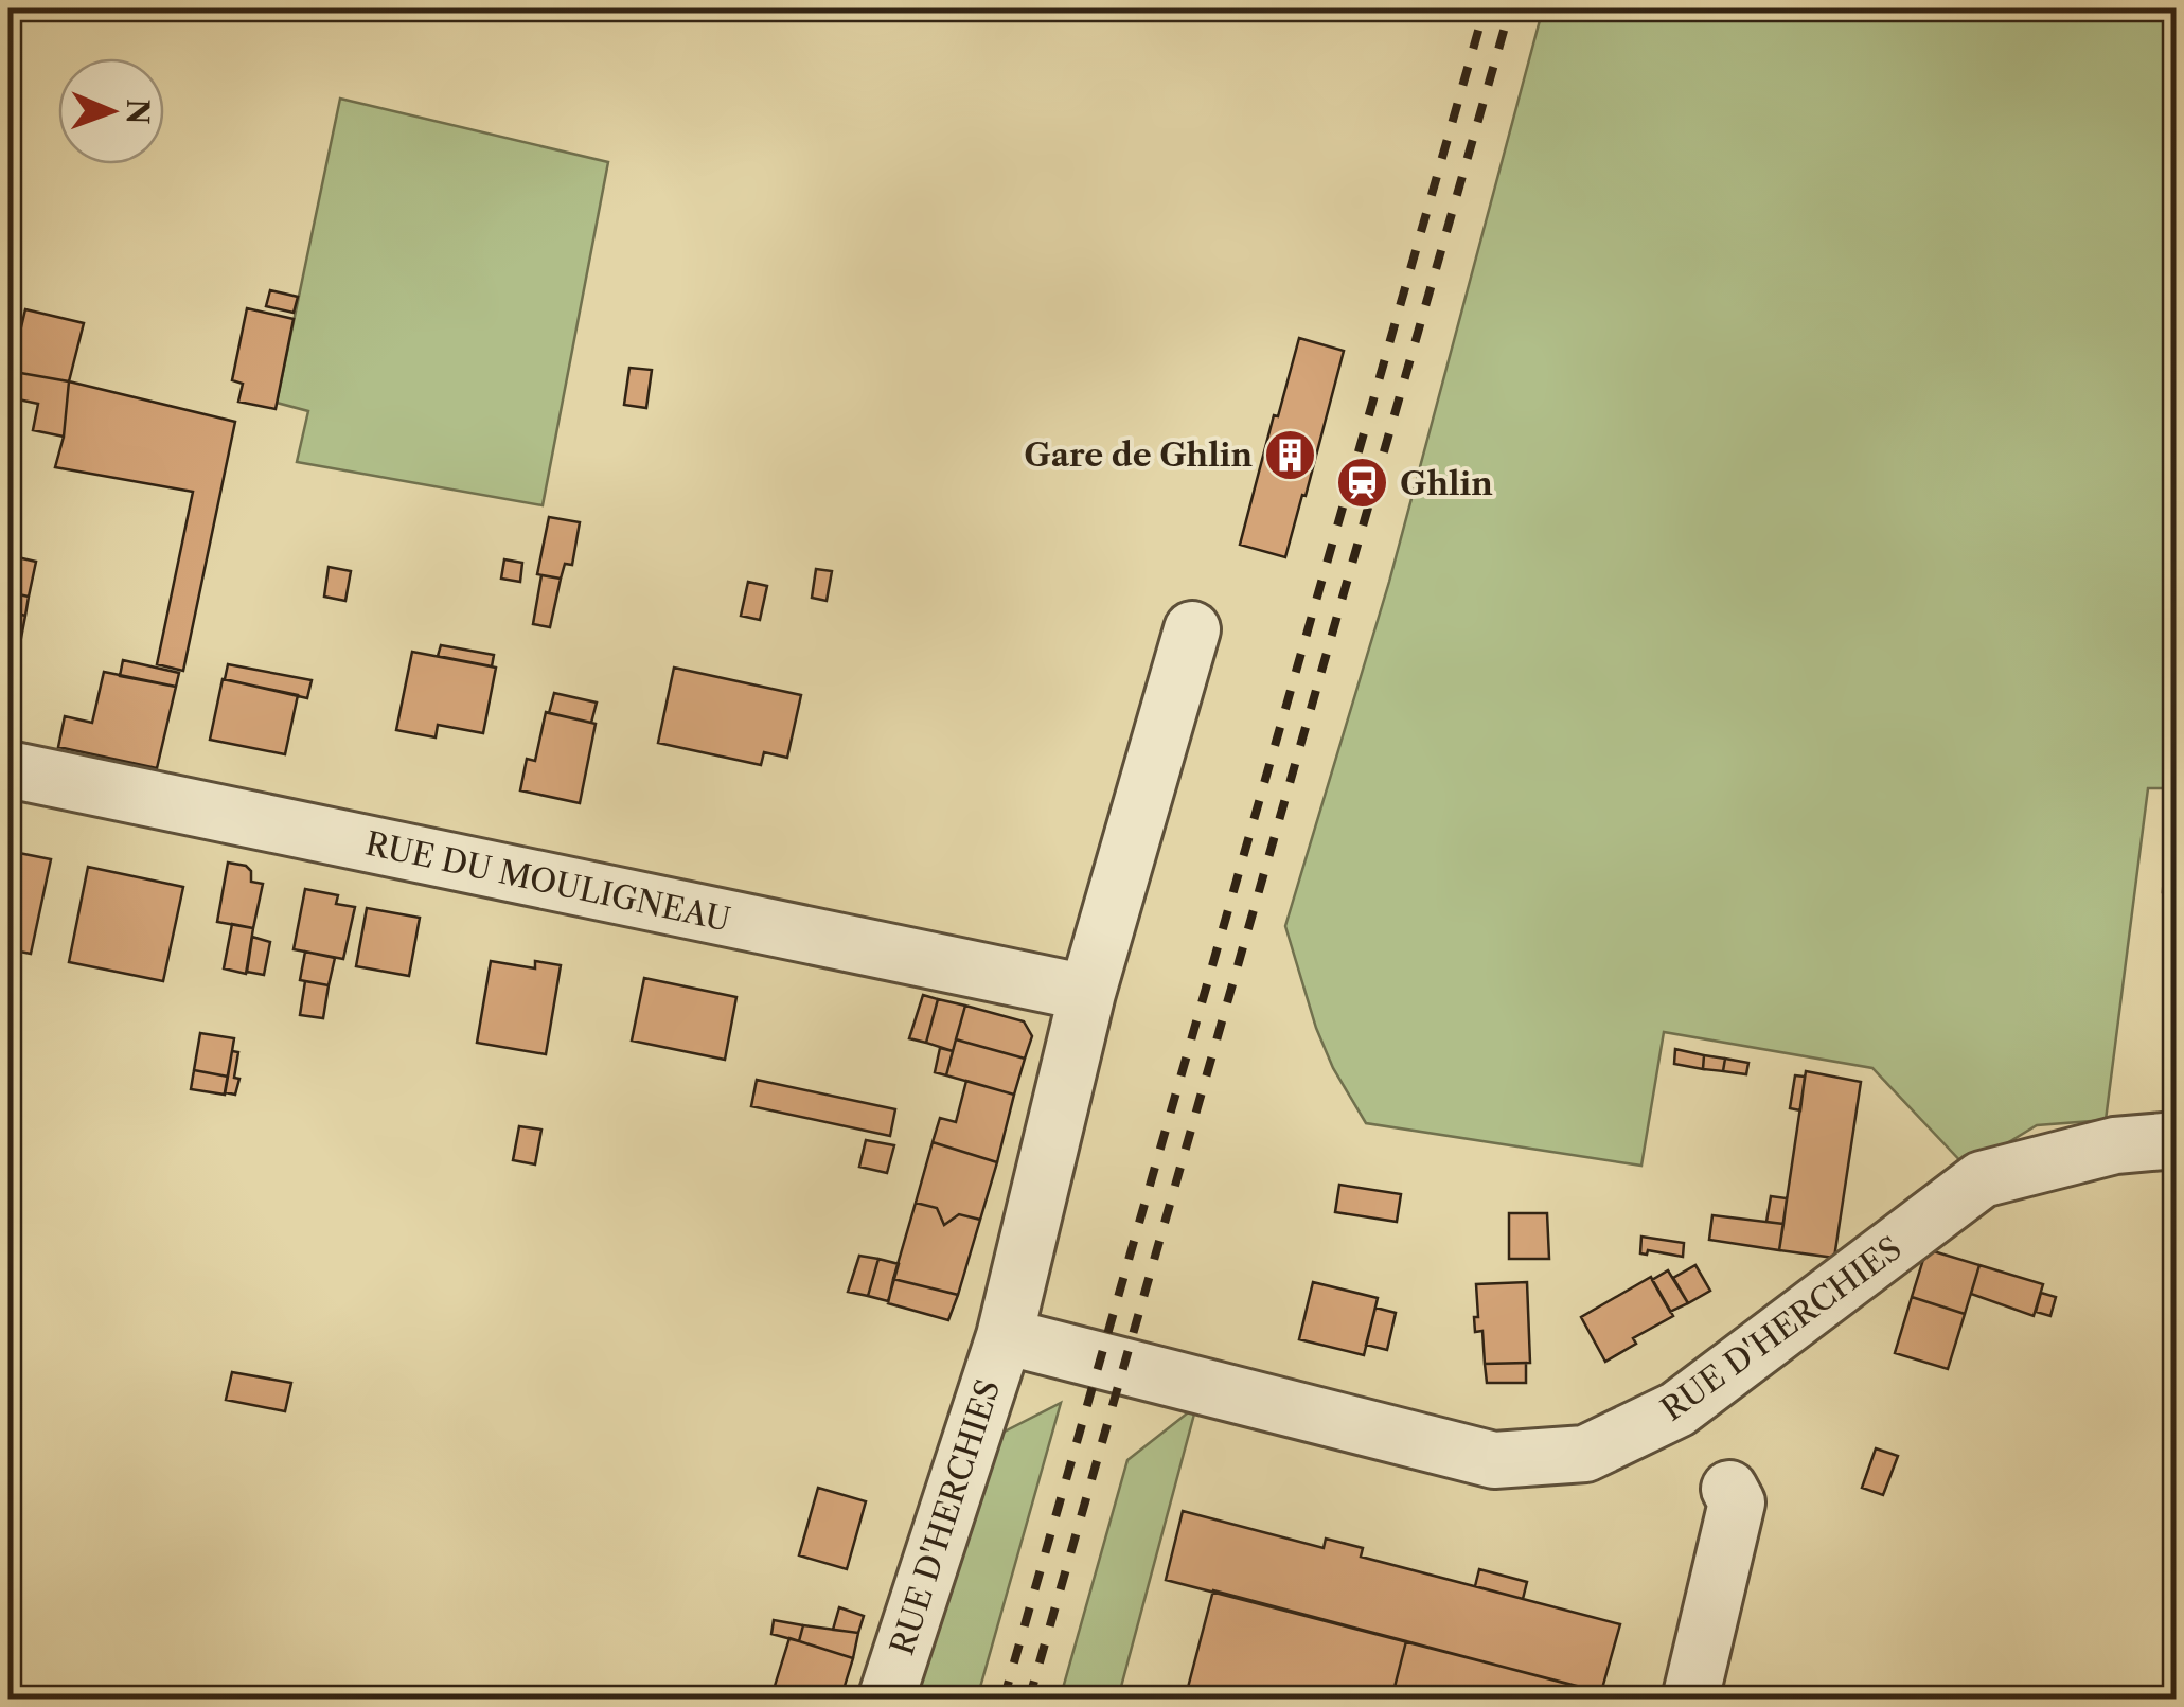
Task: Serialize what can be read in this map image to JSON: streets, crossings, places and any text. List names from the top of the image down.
{
  "streets": {
    "street": ["RUE DU MOULIGNEAU", "RUE D'HERCHIES"]
  },
  "crossings": [
    ["RUE DU MOULIGNEAU", "RUE D'HERCHIES"]
  ],
  "places": {
    "building": ["Gare de Ghlin"],
    "station": ["Ghlin"]
  },
  "north": "right"
}
